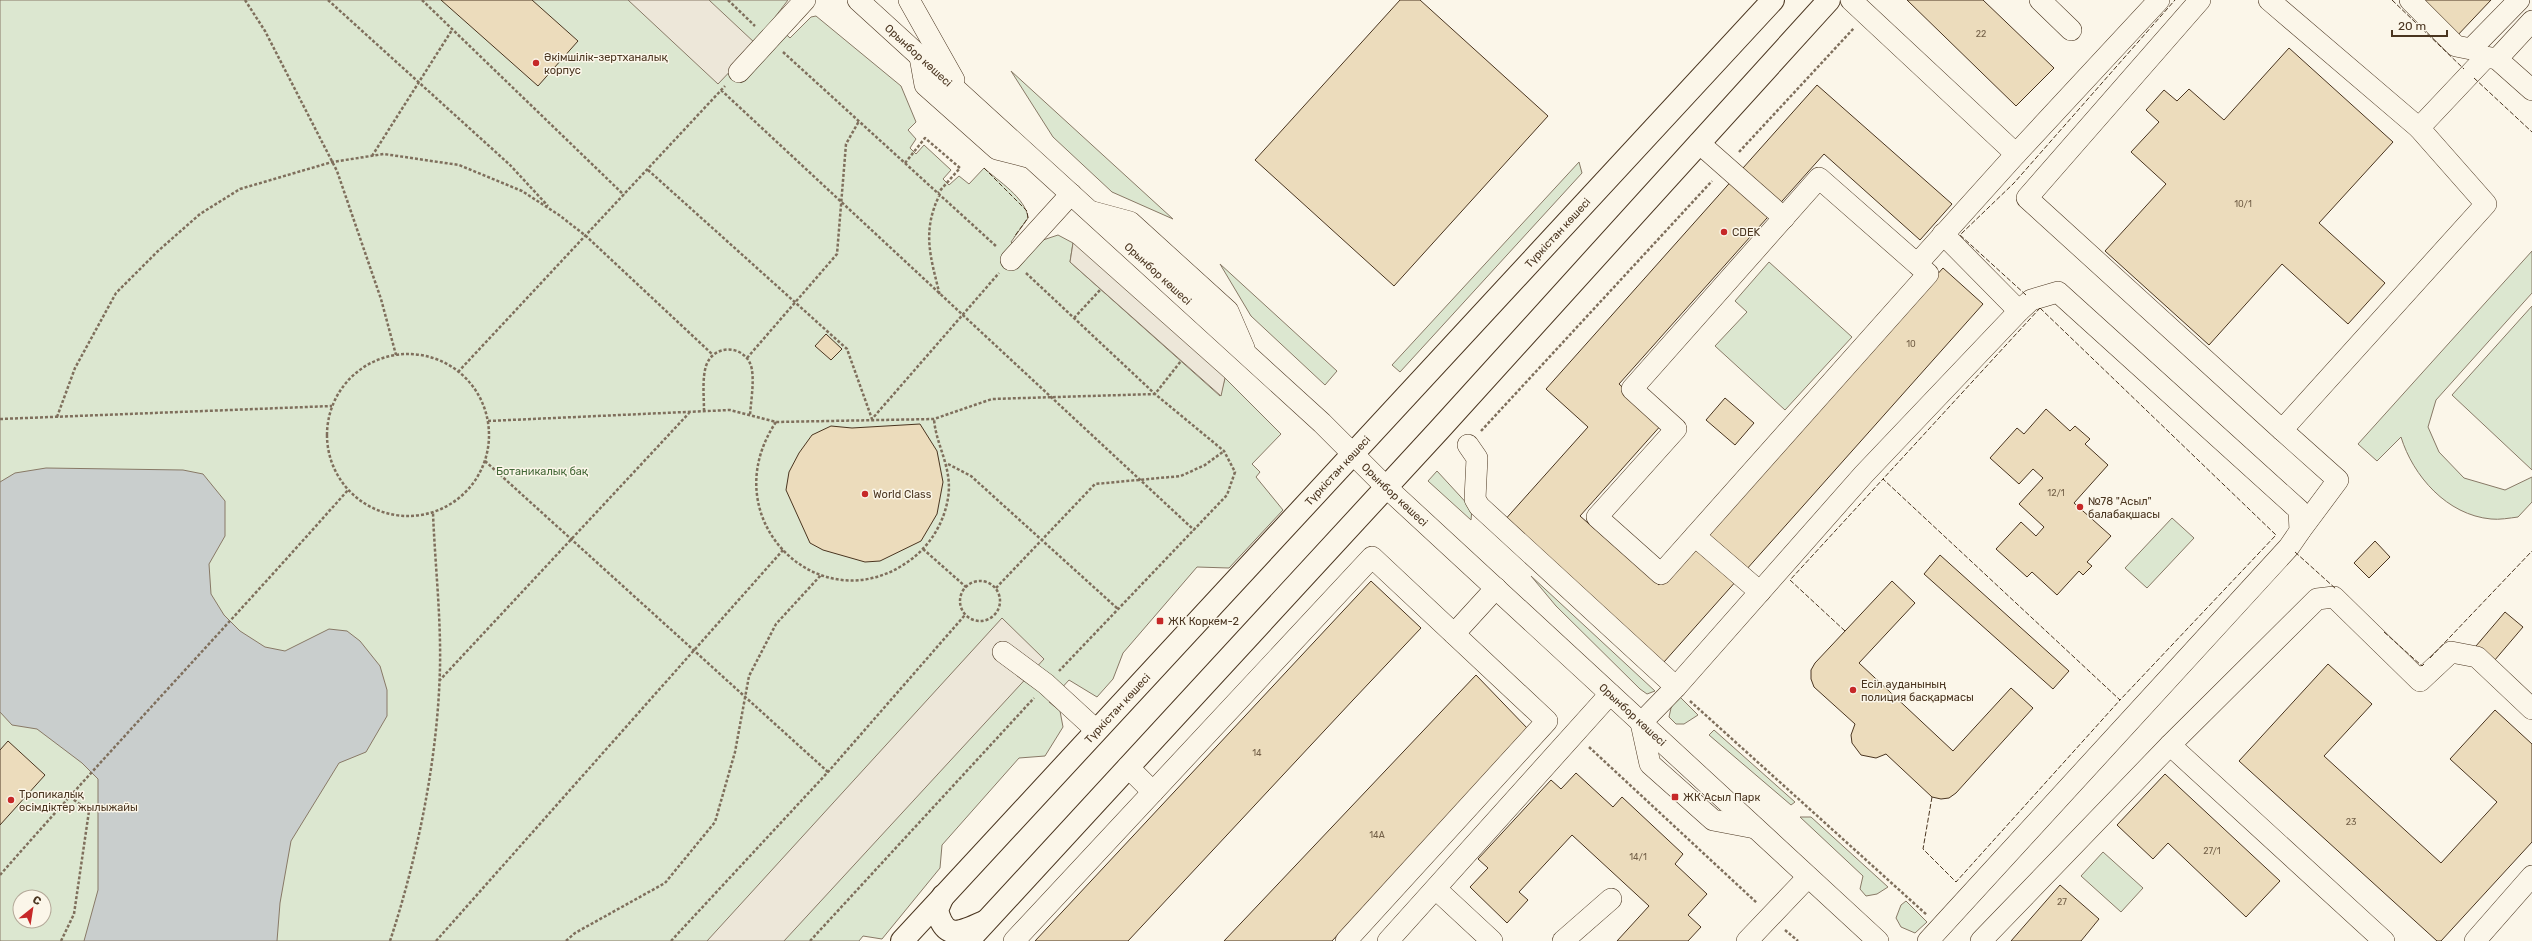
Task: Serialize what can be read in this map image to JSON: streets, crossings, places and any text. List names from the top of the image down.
{
  "streets": {
    "main road": ["Түркістан көшесі"],
    "street": ["Орынбор көшесі"]
  },
  "crossings": [
    ["Орынбор көшесі", "Түркістан көшесі"]
  ],
  "parks": ["Ботаникалық бақ"],
  "places": {
    "other": [
      "Әкімшілік-зертханалық корпус",
      "CDEK",
      "World Class",
      "№78 \"Асыл\" балабақшасы",
      "Есіл ауданының полиция басқармасы",
      "Тропикалық өсімдіктер жылыжайы"
    ],
    "transit": ["ЖК Коркем-2", "ЖК Асыл Парк"]
  },
  "house_numbers": [
    "22",
    "10/1",
    "10",
    "12/1",
    "14",
    "23",
    "14А",
    "27/1",
    "14/1",
    "27"
  ],
  "scale_bar": "20 m",
  "north": "top right"
}
